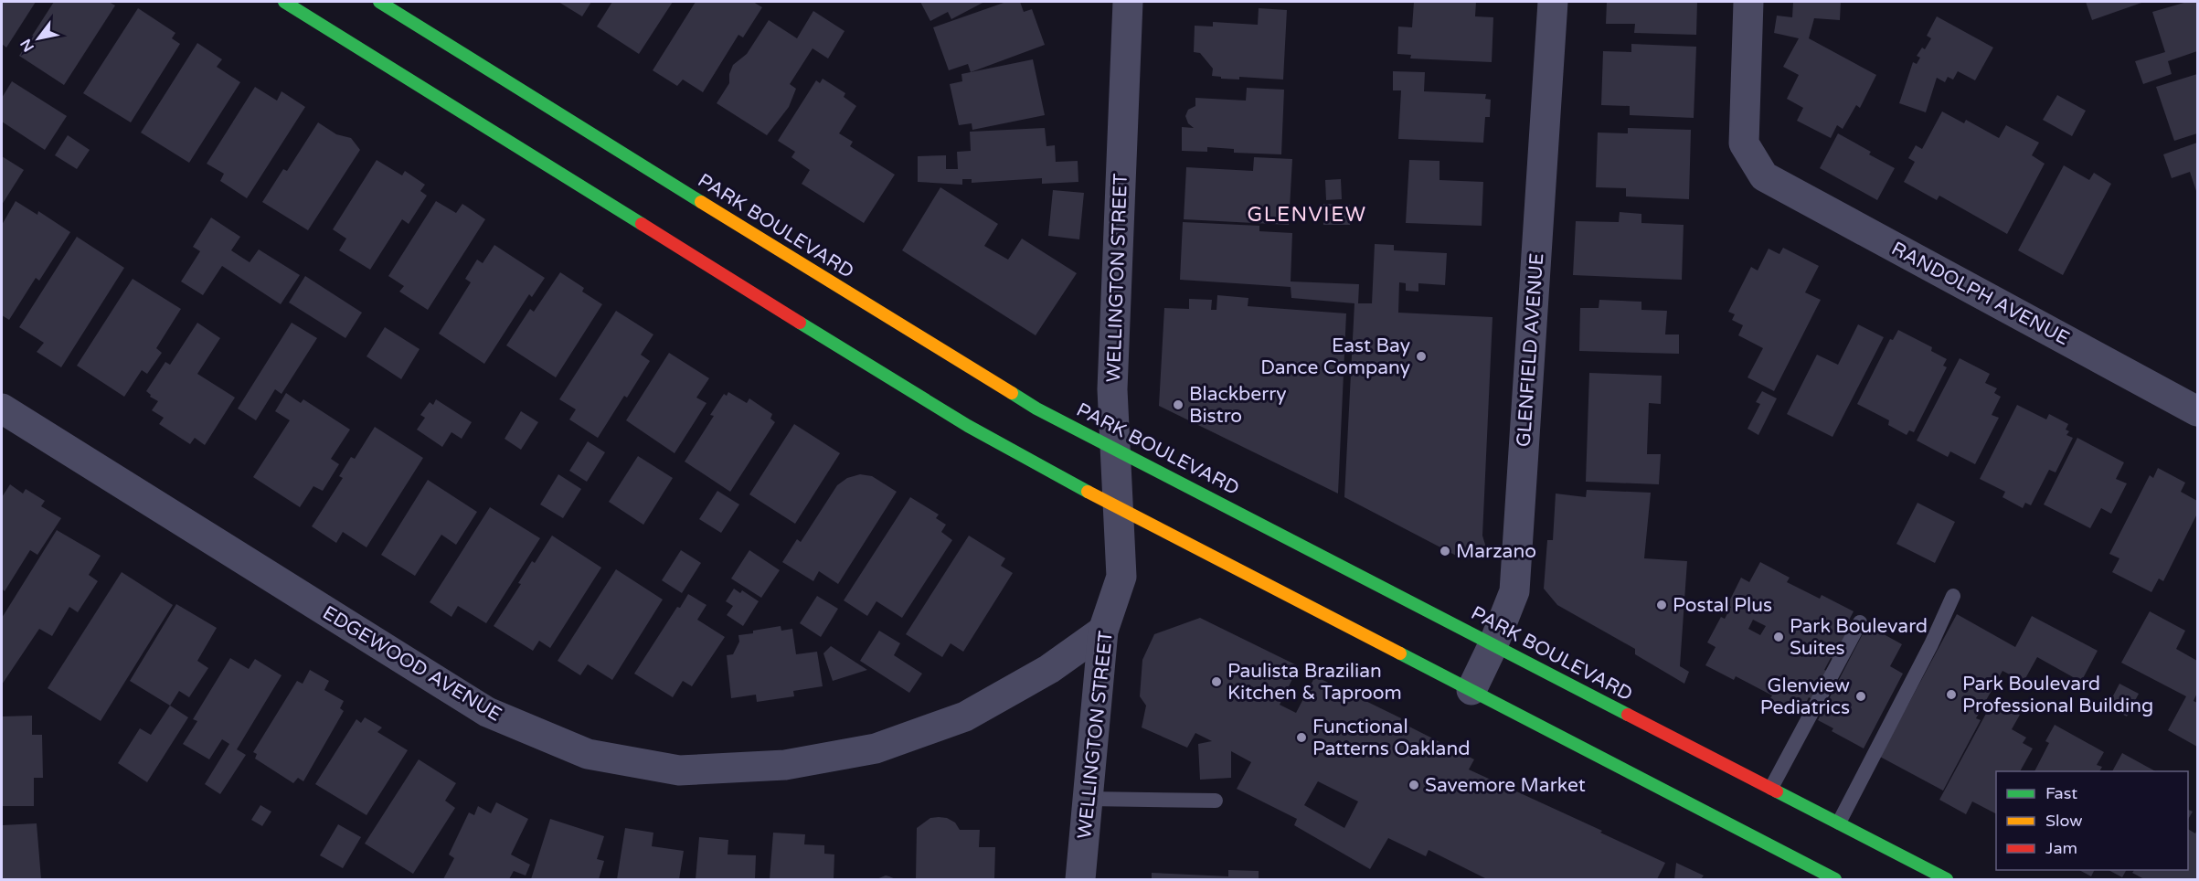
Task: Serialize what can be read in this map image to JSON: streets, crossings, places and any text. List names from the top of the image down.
{
  "streets": {
    "main road": ["PARK BOULEVARD"],
    "street": [
      "WELLINGTON STREET",
      "RANDOLPH AVENUE",
      "GLENFIELD AVENUE",
      "EDGEWOOD AVENUE"
    ]
  },
  "crossings": [
    ["PARK BOULEVARD", "WELLINGTON STREET"],
    ["PARK BOULEVARD", "GLENFIELD AVENUE"],
    ["WELLINGTON STREET", "EDGEWOOD AVENUE"]
  ],
  "districts": ["GLENVIEW"],
  "places": [
    "East Bay Dance Company",
    "Blackberry Bistro",
    "Marzano",
    "Postal Plus",
    "Park Boulevard Suites",
    "Paulista Brazilian Kitchen & Taproom",
    "Park Boulevard Professional Building",
    "Glenview Pediatrics",
    "Functional Patterns Oakland",
    "Savemore Market"
  ],
  "legend": ["Fast", "Slow", "Jam"],
  "north": "bottom left"
}
